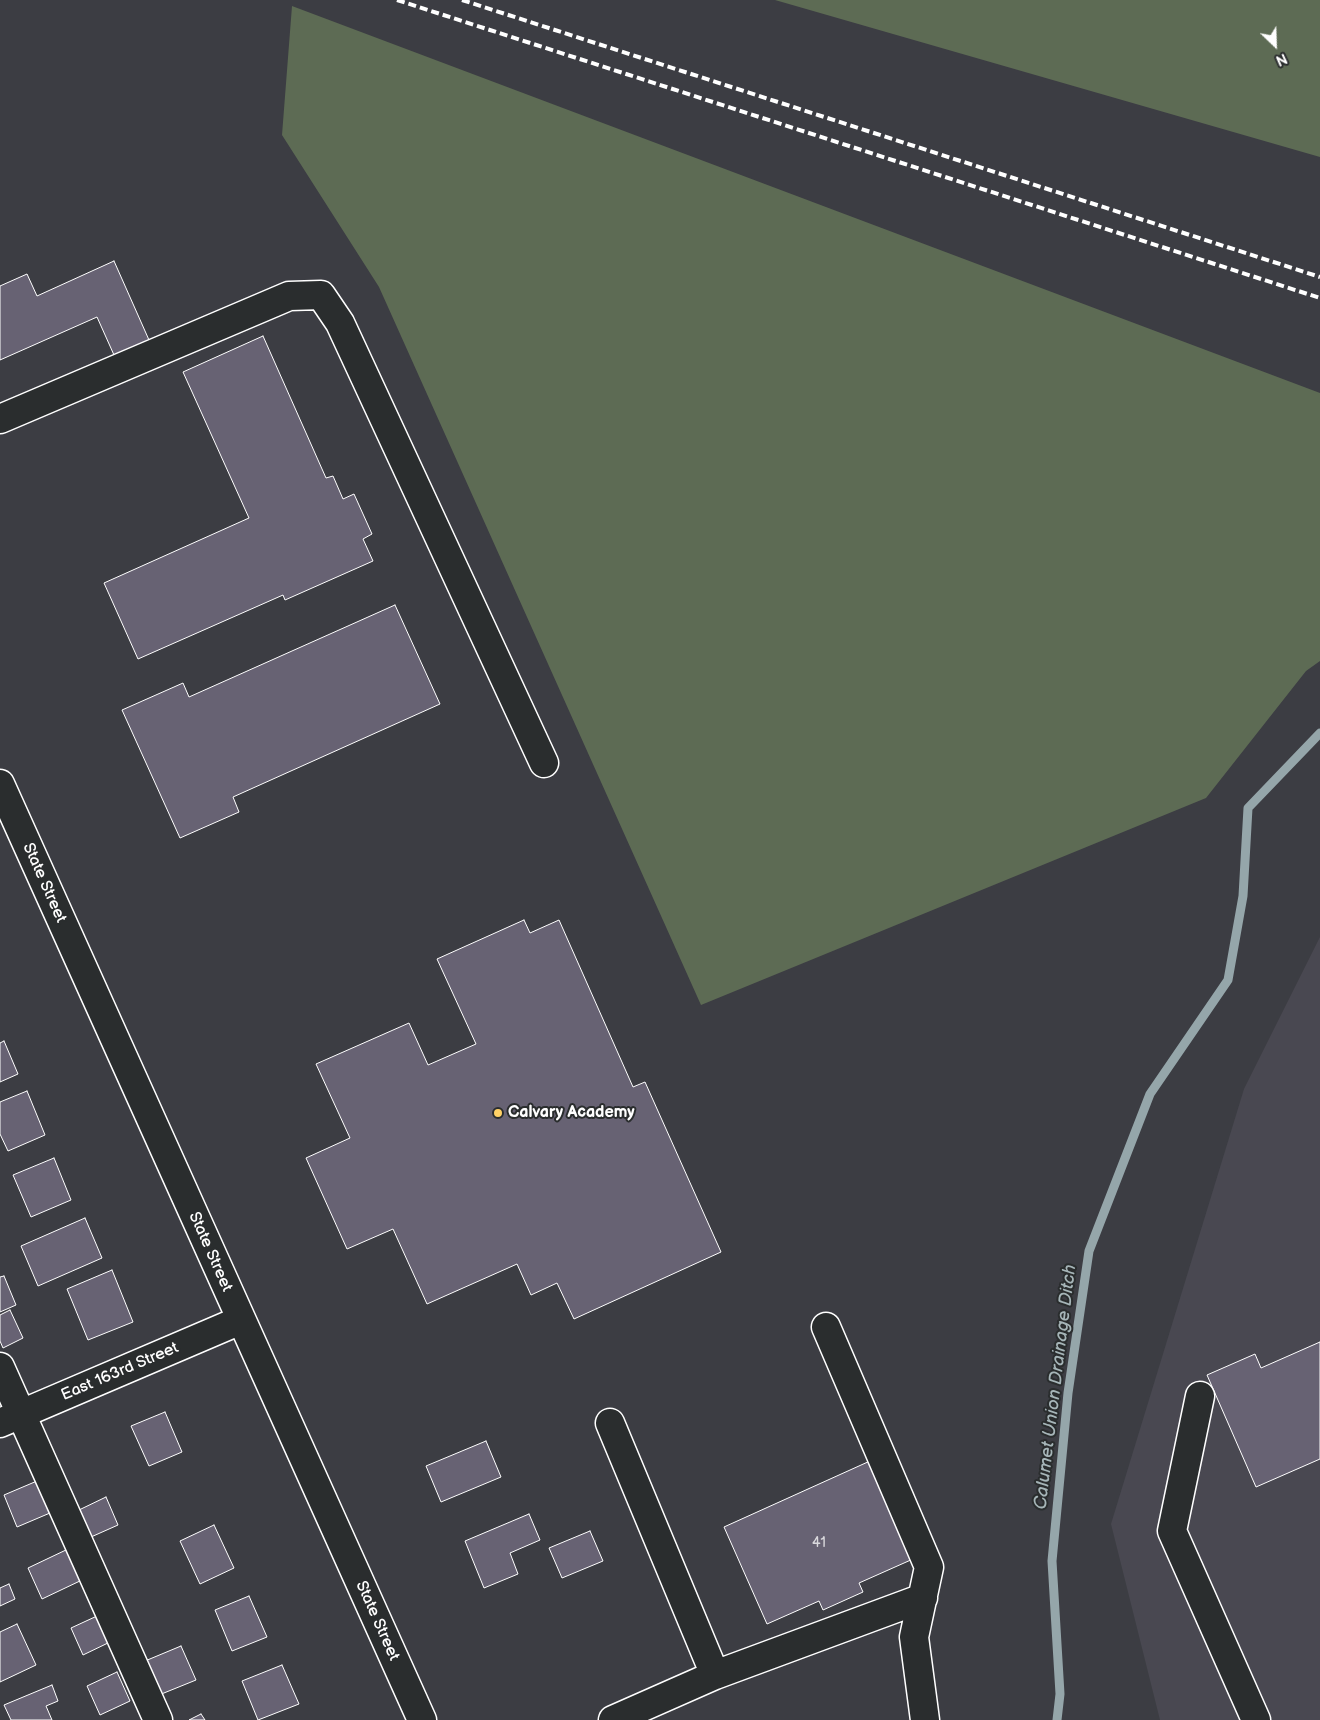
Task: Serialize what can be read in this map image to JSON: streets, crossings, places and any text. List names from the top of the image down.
{
  "streets": {
    "street": ["State Street", "East 163rd Street"]
  },
  "crossings": [
    ["State Street", "East 163rd Street"]
  ],
  "water": ["Calumet Union Drainage Ditch"],
  "places": ["Calvary Academy"],
  "house_numbers": ["41"],
  "north": "bottom right"
}
